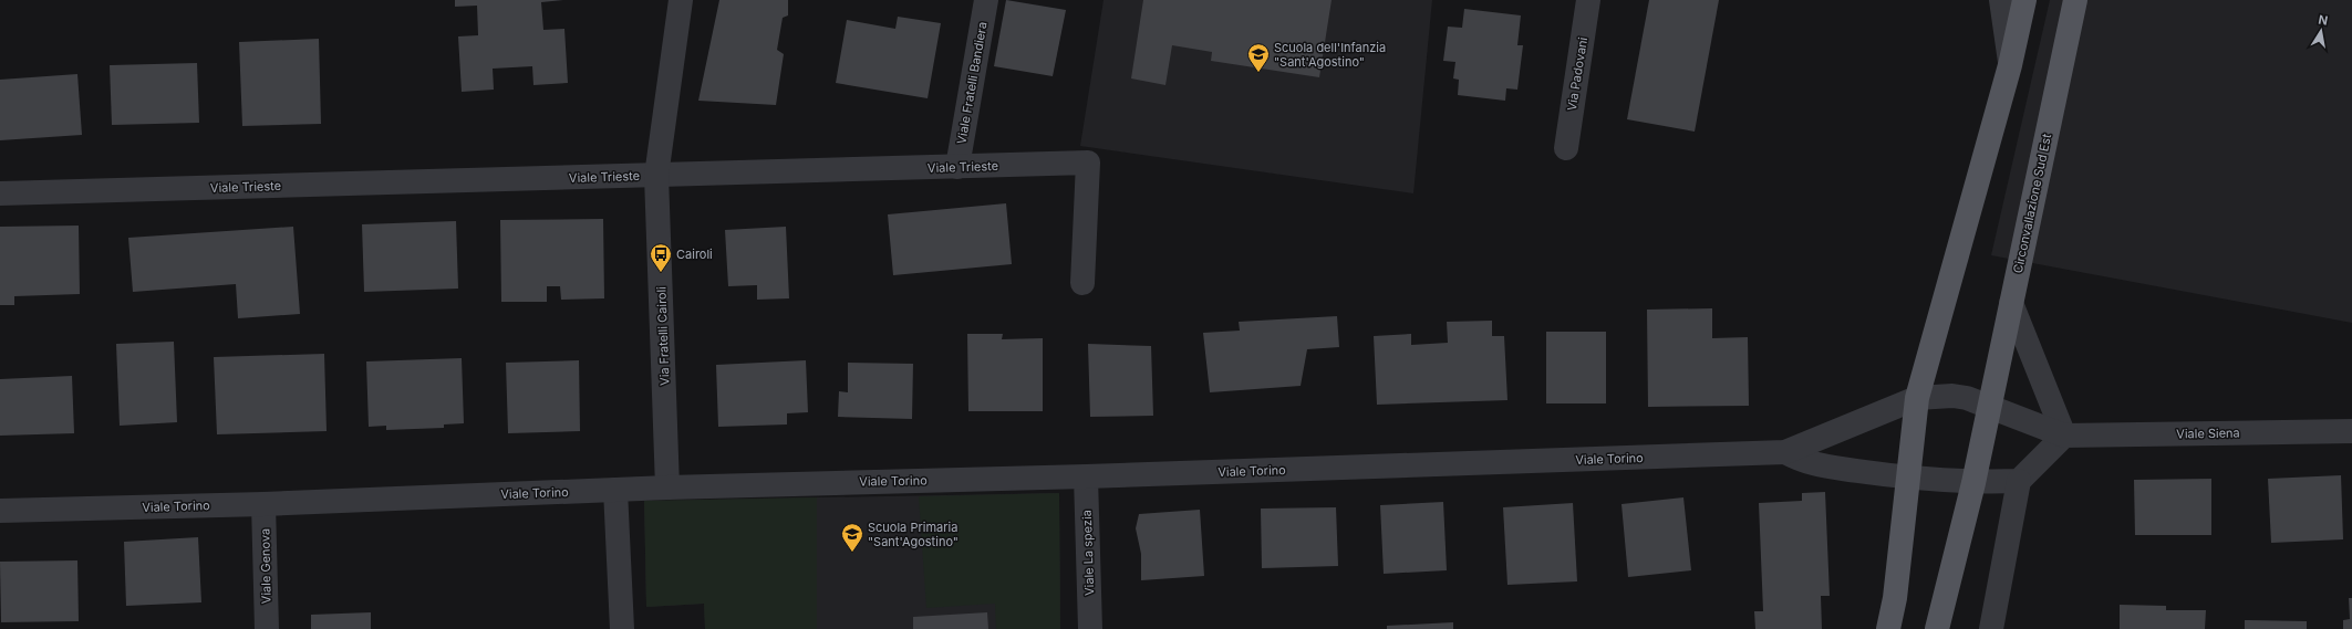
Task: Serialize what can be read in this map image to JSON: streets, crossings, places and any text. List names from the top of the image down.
{
  "streets": {
    "main road": ["Circonvallazione Sud Est"],
    "street": [
      "Via Padovani",
      "Viale Fratelli Bandiera",
      "Viale Trieste",
      "Via Fratelli Cairoli",
      "Viale Siena",
      "Viale Torino",
      "Viale La spezia",
      "Viale Genova"
    ]
  },
  "crossings": [
    ["Viale Fratelli Bandiera", "Viale Trieste"],
    ["Viale Trieste", "Via Fratelli Cairoli"],
    ["Circonvallazione Sud Est", "Viale Siena"],
    ["Via Fratelli Cairoli", "Viale Torino"],
    ["Viale Torino", "Viale La spezia"],
    ["Viale Torino", "Viale Genova"]
  ],
  "places": {
    "school or university": ["Scuola dell'Infanzia \"Sant'Agostino\"", "Scuola Primaria \"Sant'Agostino\""],
    "bus stop": ["Cairoli"]
  },
  "north": "top"
}
